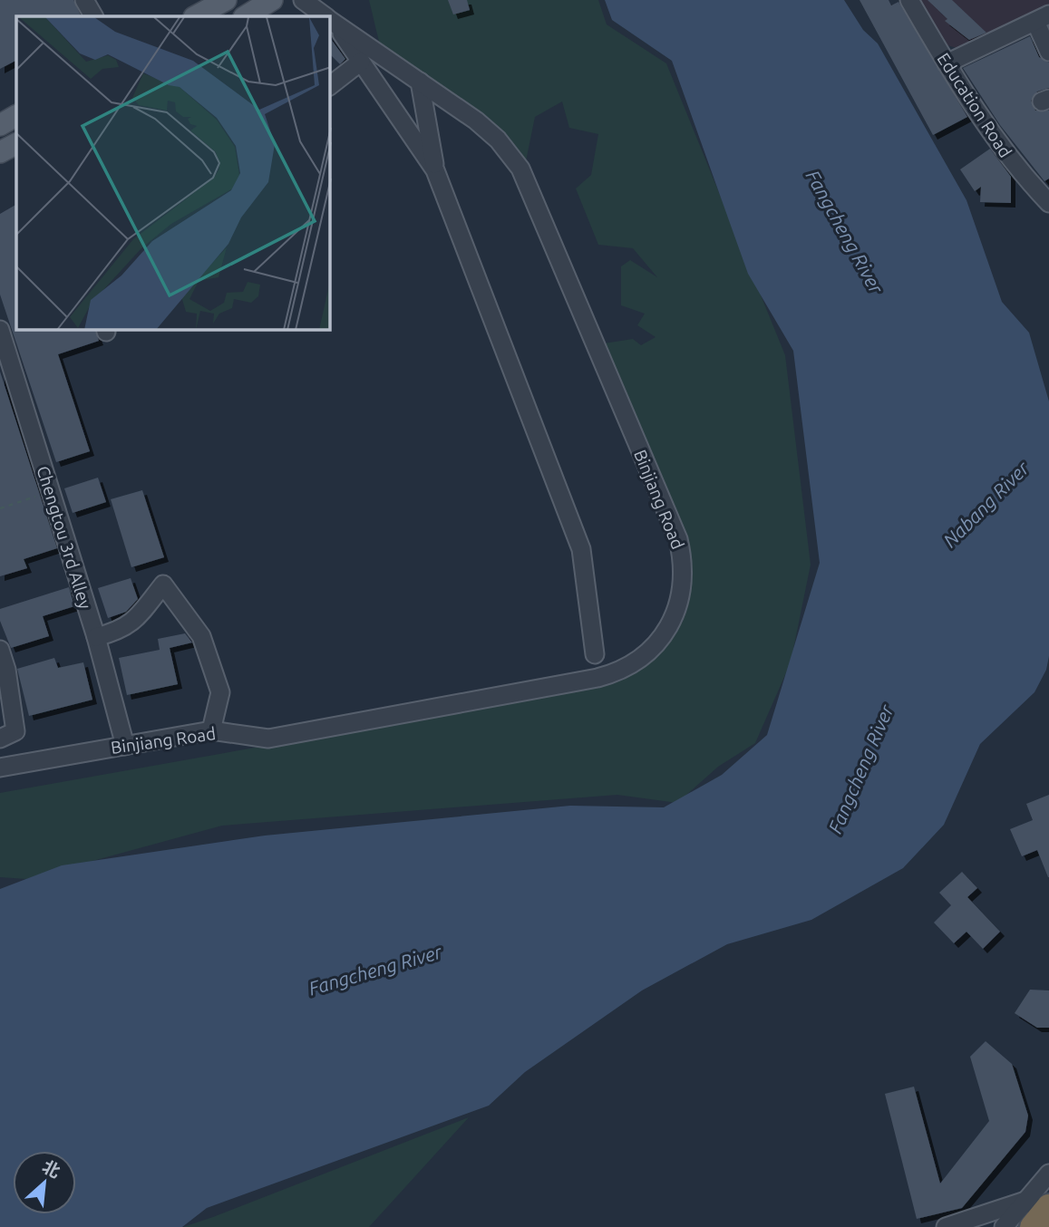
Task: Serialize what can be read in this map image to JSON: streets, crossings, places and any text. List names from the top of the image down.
{
  "streets": {
    "street": ["Education Road", "Binjiang Road", "Chengtou 3rd Alley"]
  },
  "crossings": [
    ["Binjiang Road", "Chengtou 3rd Alley"]
  ],
  "water": ["Fangcheng River", "Nabang River"],
  "north": "top right"
}
